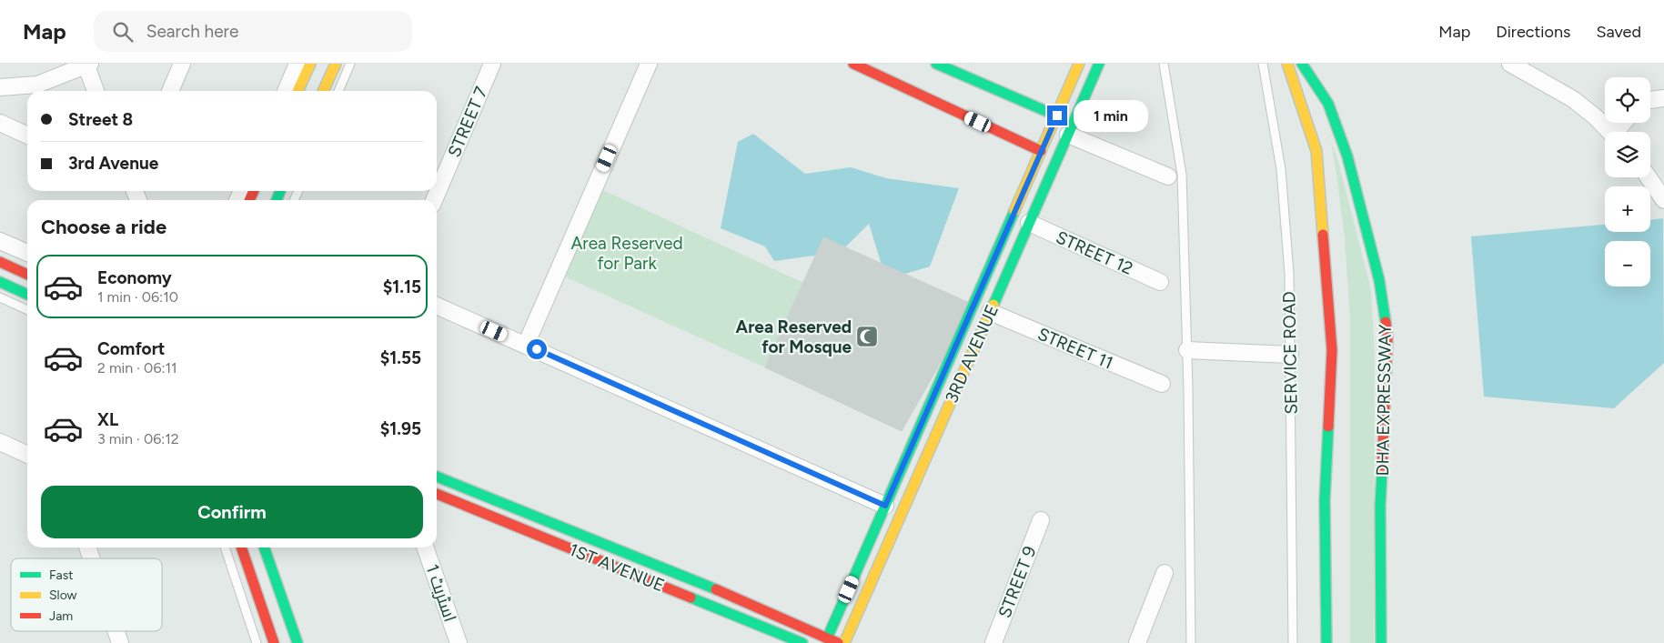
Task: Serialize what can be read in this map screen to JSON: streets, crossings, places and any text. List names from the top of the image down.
{
  "streets": {
    "main road": ["3RD AVENUE", "DHA EXPRESSWAY", "1ST AVENUE"],
    "street": [
      "STREET 7",
      "STREET 12",
      "STREET 11",
      "STREET 9",
      "اسٹریٹ 1"
    ],
    "lane": ["SERVICE ROAD"]
  },
  "crossings": [
    ["STREET 12", "3RD AVENUE"],
    ["STREET 11", "3RD AVENUE"]
  ],
  "parks": ["Area Reserved for Park"],
  "places": {
    "mosque": ["Area Reserved for Mosque"]
  },
  "legend": ["Fast", "Slow", "Jam"],
  "page": {
    "header": "Map",
    "search": "Search here",
    "nav": ["Map", "Directions", "Saved"],
    "map_buttons": ["+", "−"],
    "banner": ["Street 8", "3rd Avenue"],
    "bubble": "1 min",
    "heading": "Choose a ride",
    "list": [
      {
        "name": "Economy",
        "note": "1 min · 06:10",
        "value": "$1.15"
      },
      {
        "name": "Comfort",
        "note": "2 min · 06:11",
        "value": "$1.55"
      },
      {
        "name": "XL",
        "note": "3 min · 06:12",
        "value": "$1.95"
      }
    ],
    "buttons": "Confirm"
  }
}
